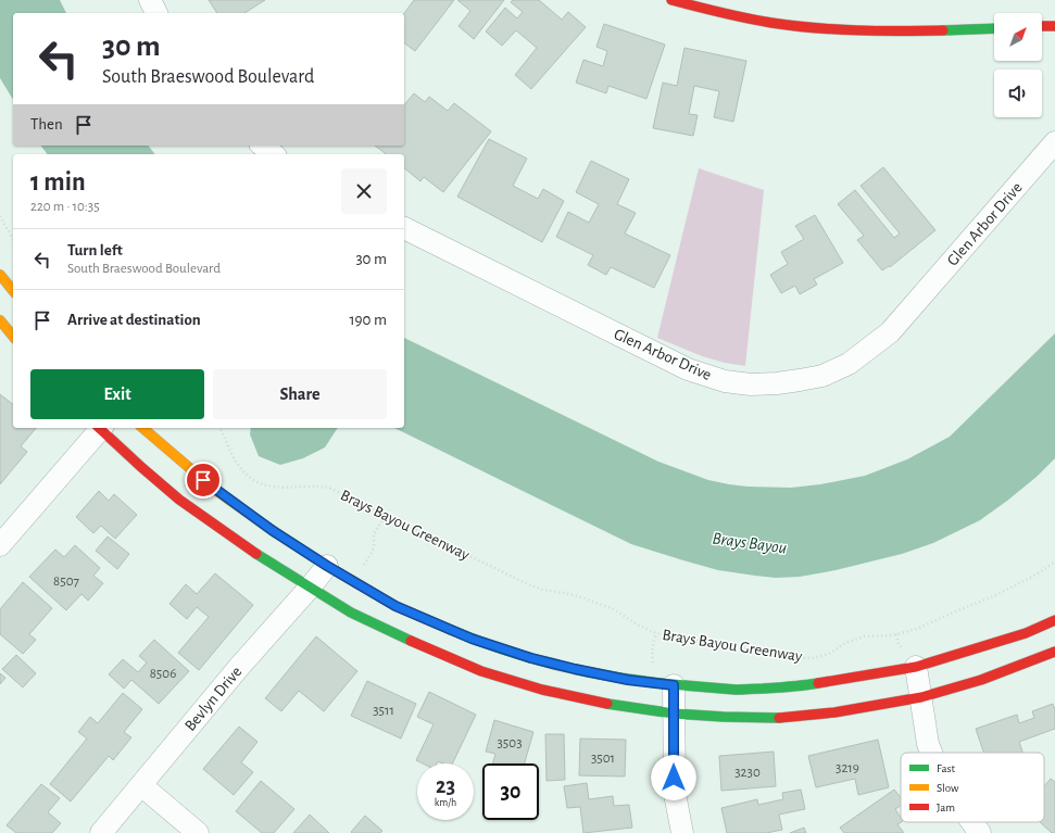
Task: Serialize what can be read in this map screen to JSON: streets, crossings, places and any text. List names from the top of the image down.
{
  "streets": {
    "street": ["Glen Arbor Drive", "Bevlyn Drive"],
    "path": ["Brays Bayou Greenway"]
  },
  "water": ["Brays Bayou"],
  "house_numbers": [
    "8507",
    "8506",
    "3511",
    "3503",
    "3501",
    "3219",
    "3230"
  ],
  "legend": ["Fast", "Slow", "Jam"],
  "north": "top right",
  "page": {
    "turn": ["30 m", "South Braeswood Boulevard"],
    "then": "Then",
    "heading": ["1 min", "220 m · 10:35"],
    "list": [
      {
        "name": "Turn left",
        "note": "South Braeswood Boulevard",
        "value": "30 m"
      },
      {
        "name": "Arrive at destination",
        "value": "190 m"
      }
    ],
    "buttons": ["Exit", "Share"],
    "speed": "23 km/h",
    "limit": "30"
  }
}
